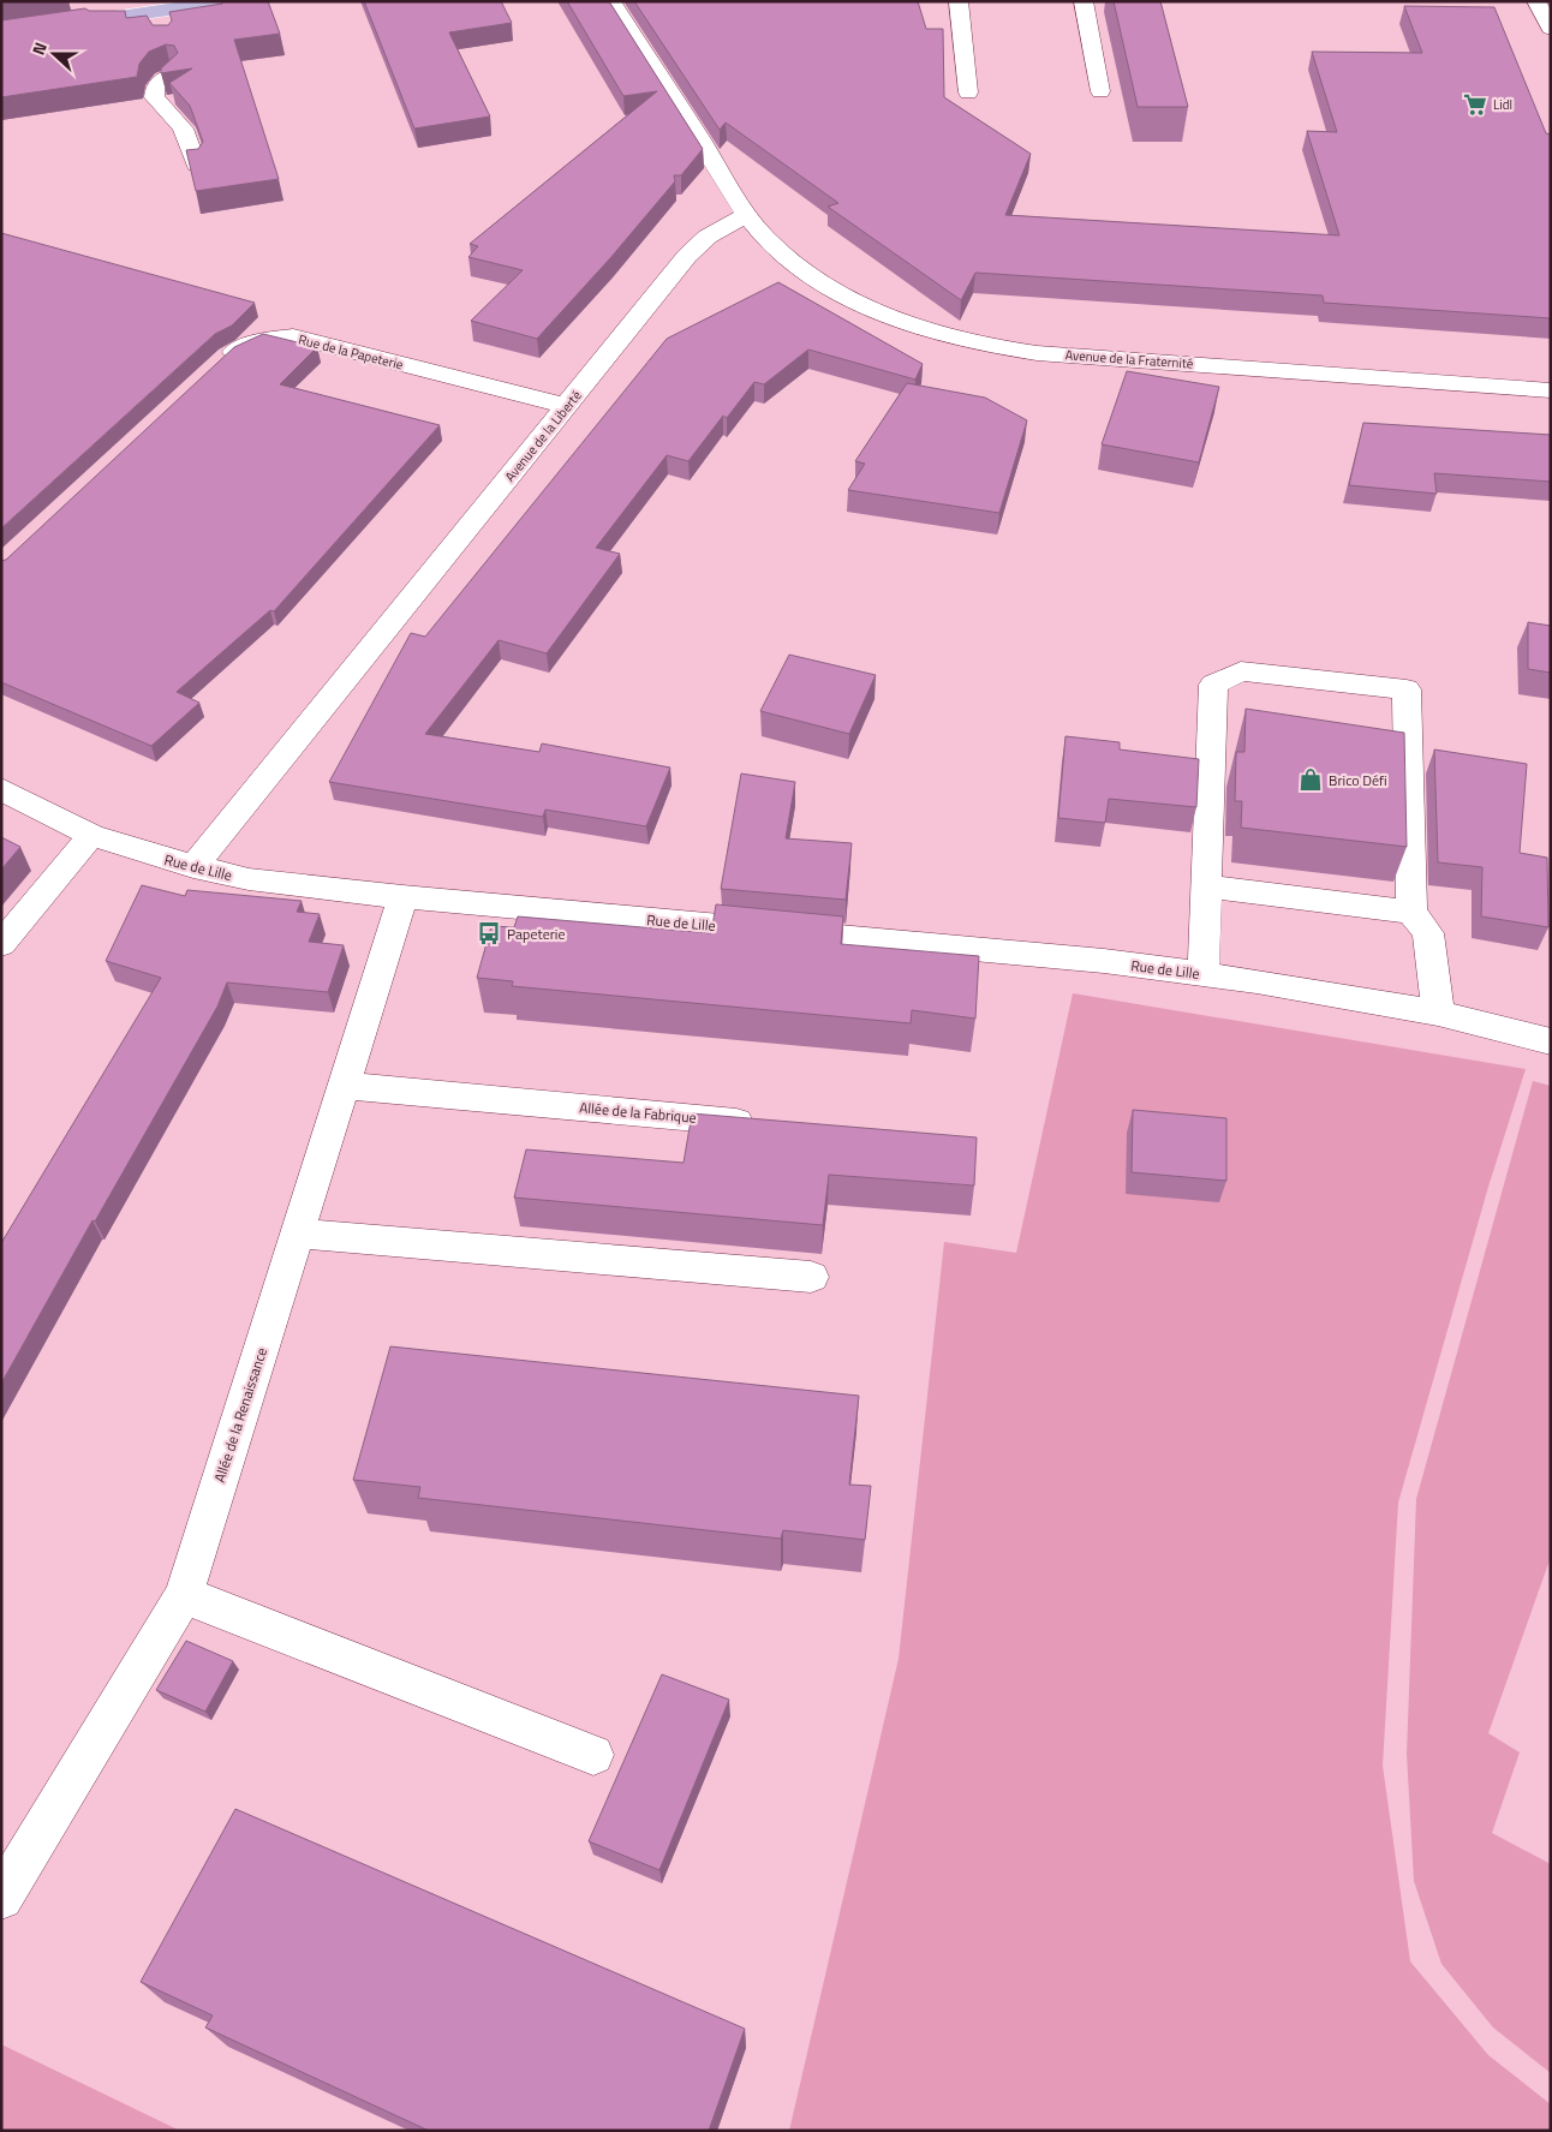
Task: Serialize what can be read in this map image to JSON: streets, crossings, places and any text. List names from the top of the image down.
{
  "streets": {
    "street": [
      "Rue de la Papeterie",
      "Avenue de la Fraternité",
      "Avenue de la Liberté",
      "Rue de Lille",
      "Allée de la Fabrique",
      "Allée de la Renaissance"
    ]
  },
  "crossings": [
    ["Rue de la Papeterie", "Avenue de la Liberté"],
    ["Avenue de la Fraternité", "Avenue de la Liberté"],
    ["Avenue de la Liberté", "Rue de Lille"],
    ["Rue de Lille", "Allée de la Renaissance"],
    ["Allée de la Fabrique", "Allée de la Renaissance"]
  ],
  "places": {
    "supermarket": ["Lidl"],
    "shop": ["Brico Défi"],
    "bus stop": ["Papeterie"]
  },
  "north": "left"
}
